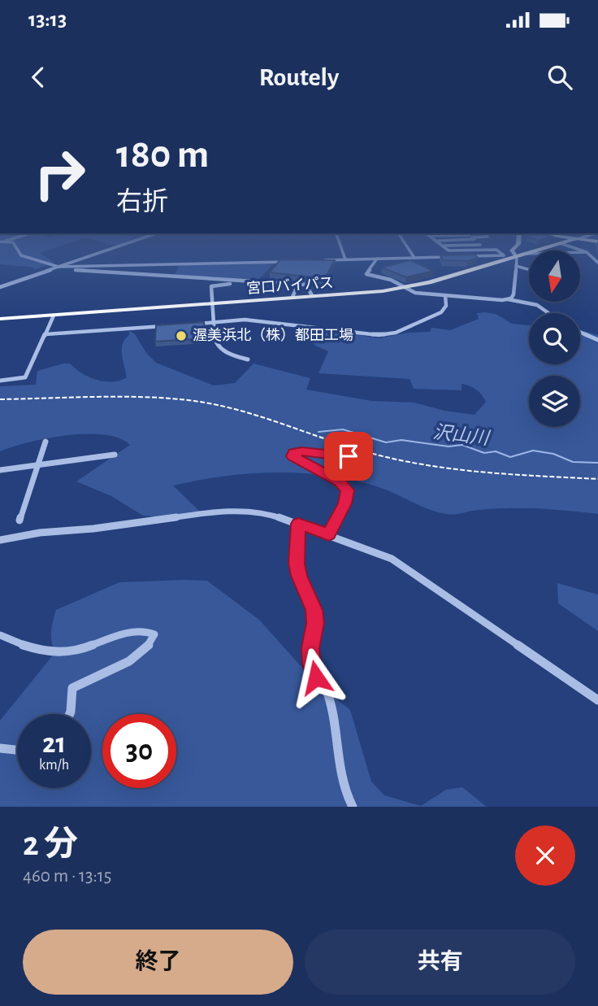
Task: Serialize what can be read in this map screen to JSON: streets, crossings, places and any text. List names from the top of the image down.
{
  "streets": {
    "highway": ["宮口バイパス"]
  },
  "water": ["沢山川"],
  "places": ["渥美浜北（株）都田工場"],
  "north": "bottom",
  "page": {
    "status": "13:13",
    "header": "Routely",
    "turn": ["180 m", "右折"],
    "speed": "21 km/h",
    "limit": "30",
    "heading": ["2 分", "460 m · 13:15"],
    "buttons": ["終了", "共有"]
  }
}
